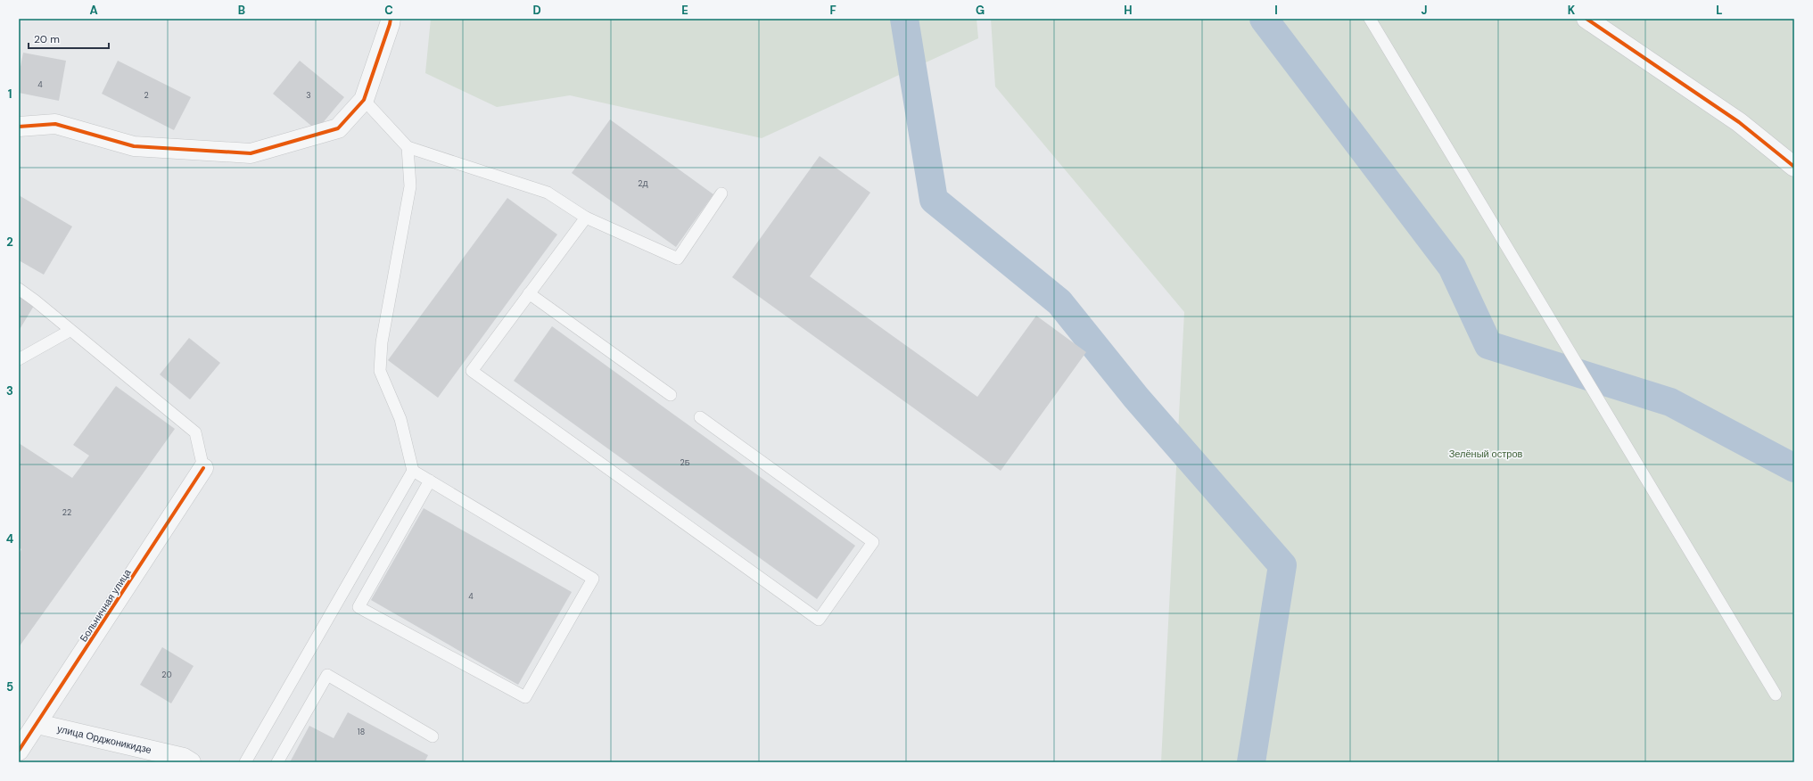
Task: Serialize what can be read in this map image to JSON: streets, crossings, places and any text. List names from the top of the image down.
{
  "streets": {
    "street": ["Больничная улица", "улица Орджоникидзе"]
  },
  "crossings": [
    ["Больничная улица", "улица Орджоникидзе"]
  ],
  "parks": ["Зелёный остров"],
  "house_numbers": [
    "4",
    "2",
    "3",
    "2Д",
    "2Б",
    "22",
    "4",
    "20",
    "18"
  ],
  "scale_bar": "20 m",
  "grid": {
    "columns": [
      "A",
      "B",
      "C",
      "D",
      "E",
      "F",
      "G",
      "H",
      "I",
      "J",
      "K",
      "L"
    ],
    "rows": [
      "1",
      "2",
      "3",
      "4",
      "5"
    ]
  }
}
